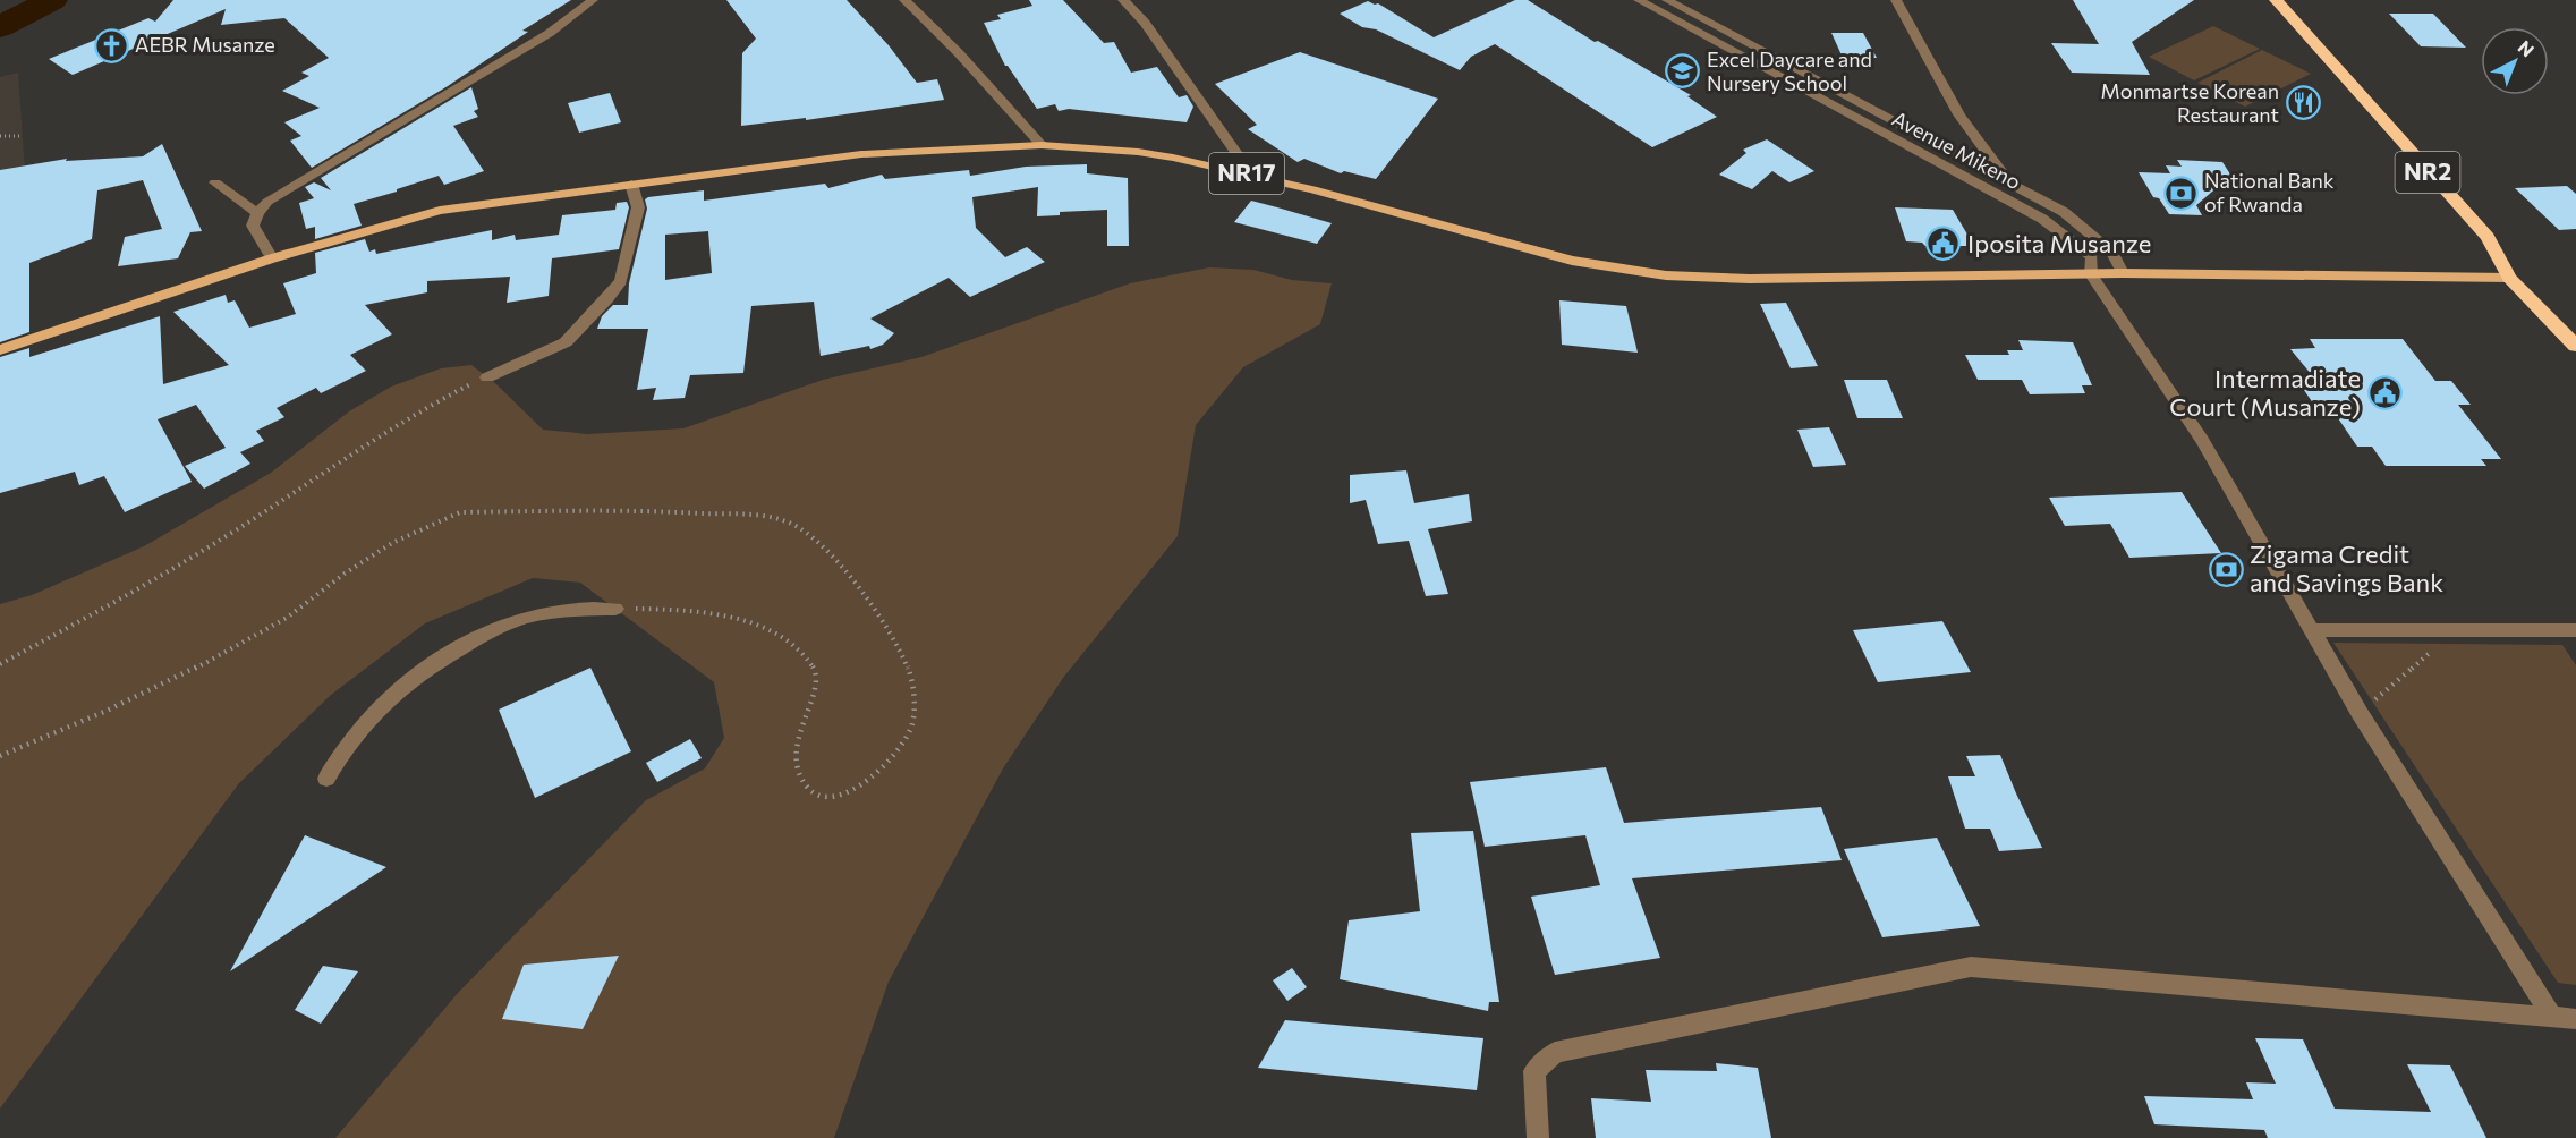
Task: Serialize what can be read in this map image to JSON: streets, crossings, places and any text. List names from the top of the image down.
{
  "streets": {
    "highway": ["NR2"],
    "main road": ["NR17"],
    "street": ["Avenue Mikeno"]
  },
  "crossings": [
    ["Avenue Mikeno", "NR17"],
    ["NR2", "NR17"]
  ],
  "places": {
    "church": ["AEBR Musanze"],
    "school or university": ["Excel Daycare and Nursery School"],
    "restaurant": ["Monmartse Korean Restaurant"],
    "bank": ["National Bank of Rwanda", "Zigama Credit and Savings Bank"],
    "public building": ["Iposita Musanze", "Intermadiate Court (Musanze)"]
  },
  "north": "top right"
}
